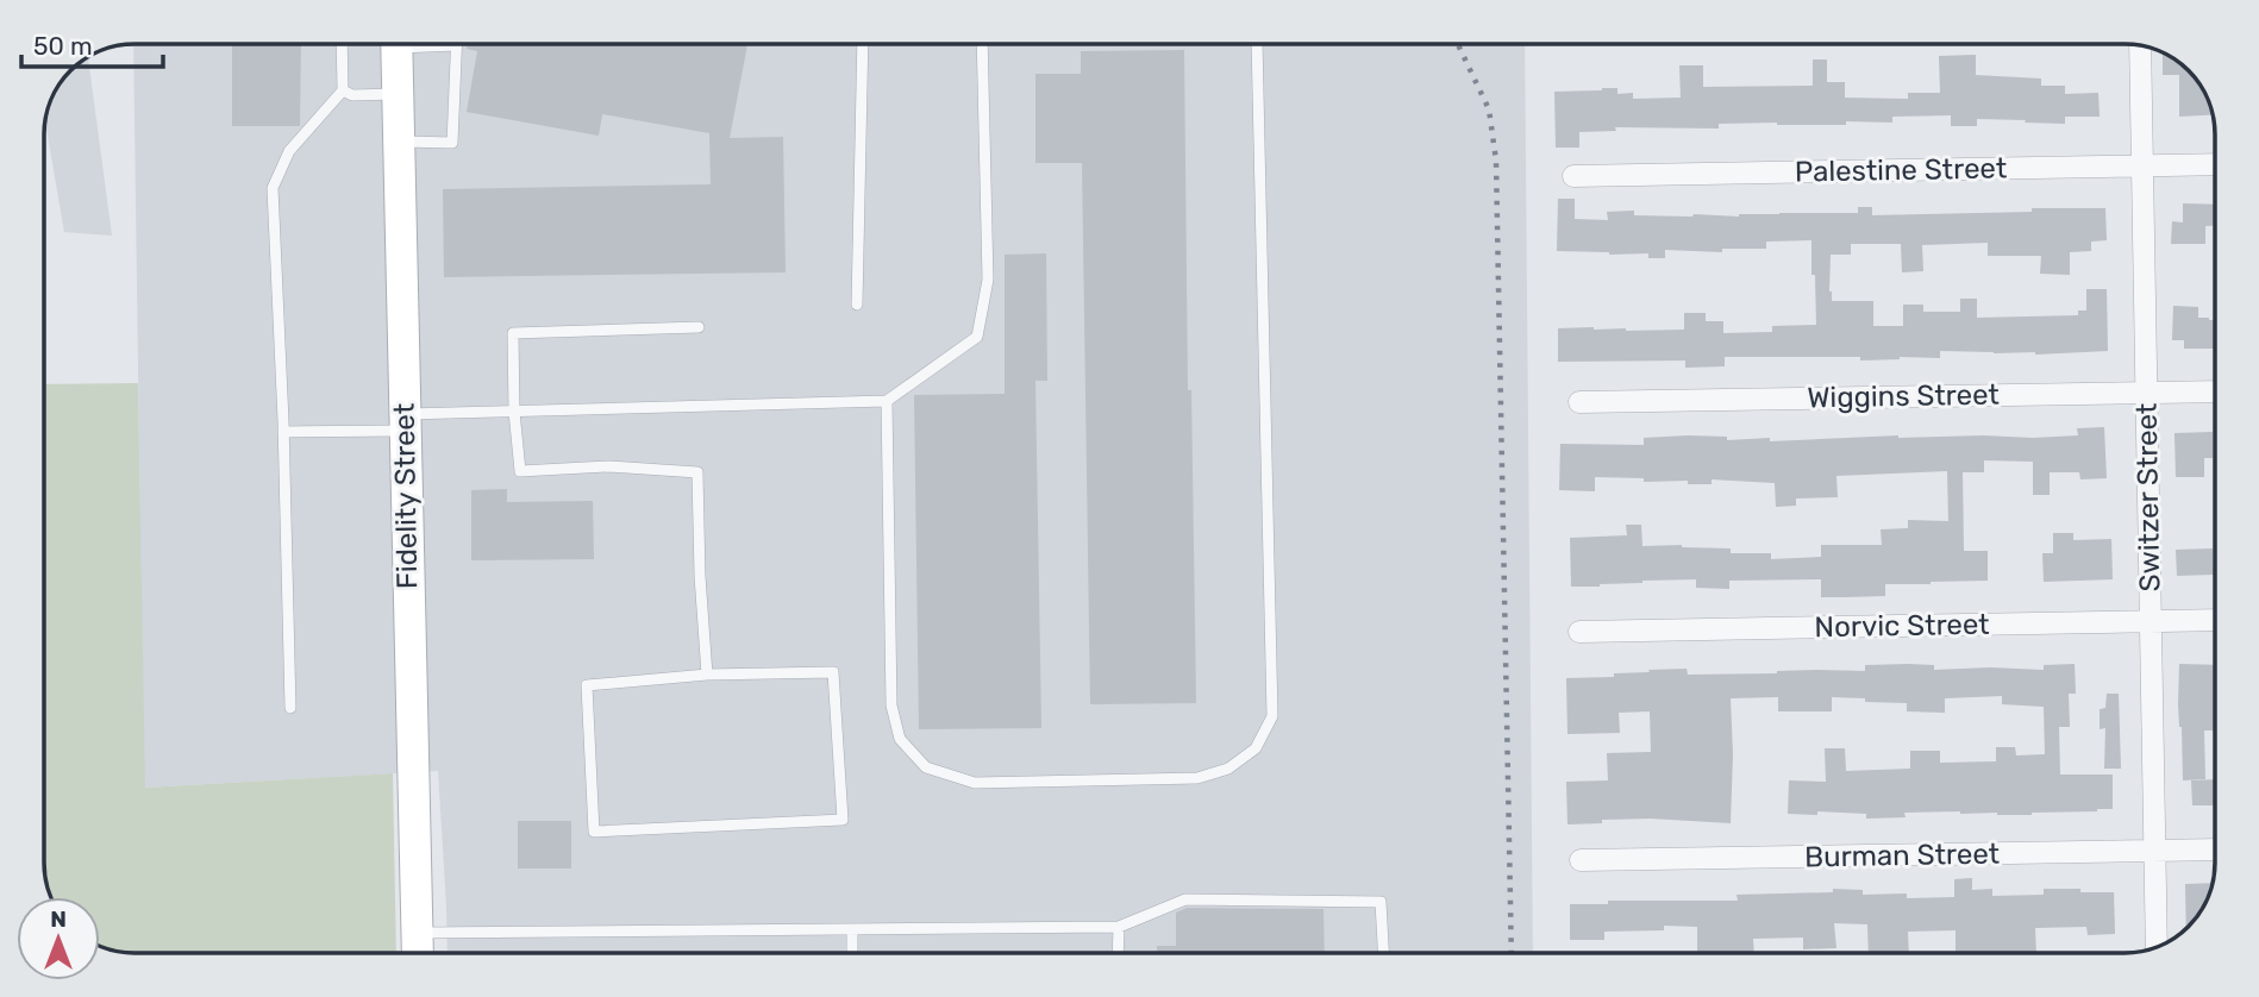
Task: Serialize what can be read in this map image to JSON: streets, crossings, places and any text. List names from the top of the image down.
{
  "streets": {
    "main road": ["Fidelity Street"],
    "street": [
      "Palestine Street",
      "Wiggins Street",
      "Switzer Street",
      "Norvic Street",
      "Burman Street"
    ]
  },
  "crossings": [
    ["Palestine Street", "Switzer Street"],
    ["Wiggins Street", "Switzer Street"],
    ["Switzer Street", "Norvic Street"],
    ["Switzer Street", "Burman Street"]
  ],
  "scale_bar": "50 m",
  "north": "top"
}
